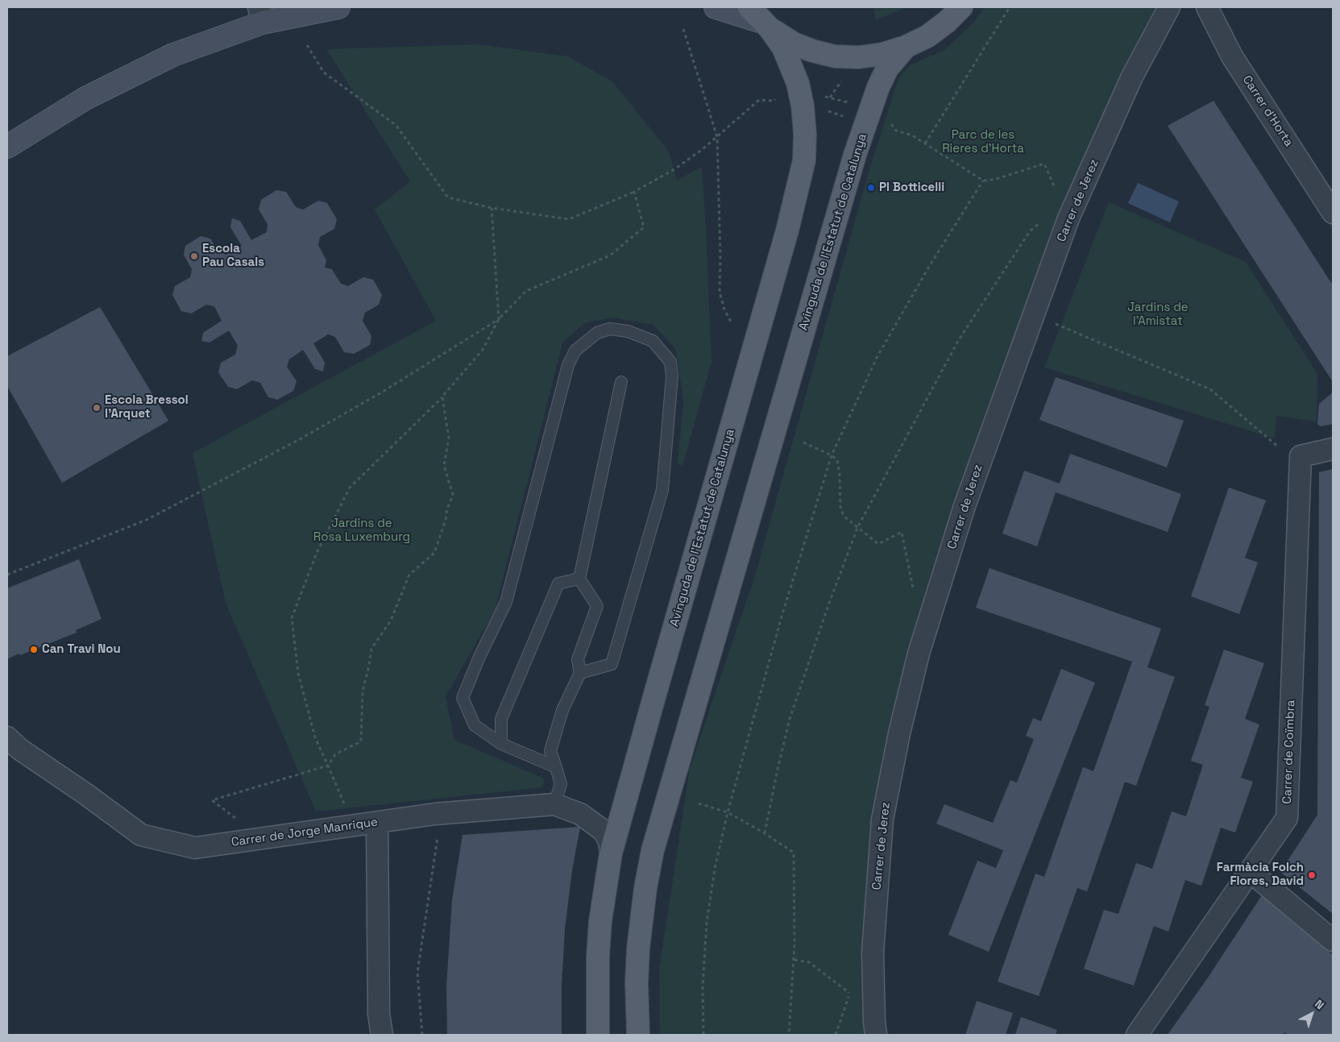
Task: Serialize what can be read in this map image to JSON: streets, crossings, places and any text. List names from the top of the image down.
{
  "streets": {
    "main road": ["Avinguda de l'Estatut de Catalunya"],
    "street": [
      "Carrer d'Horta",
      "Carrer de Jerez",
      "Carrer de Coïmbra",
      "Carrer de Jorge Manrique"
    ]
  },
  "crossings": [
    ["Avinguda de l'Estatut de Catalunya", "Carrer de Jorge Manrique"]
  ],
  "parks": ["Parc de les Rieres d'Horta", "Jardins de l'Amistat", "Jardins de Rosa Luxemburg"],
  "places": [
    "Pl Botticelli",
    "Escola Pau Casals",
    "Escola Bressol l'Arquet",
    "Can Travi Nou",
    "Farmàcia Folch Flores, David"
  ],
  "north": "top right"
}
